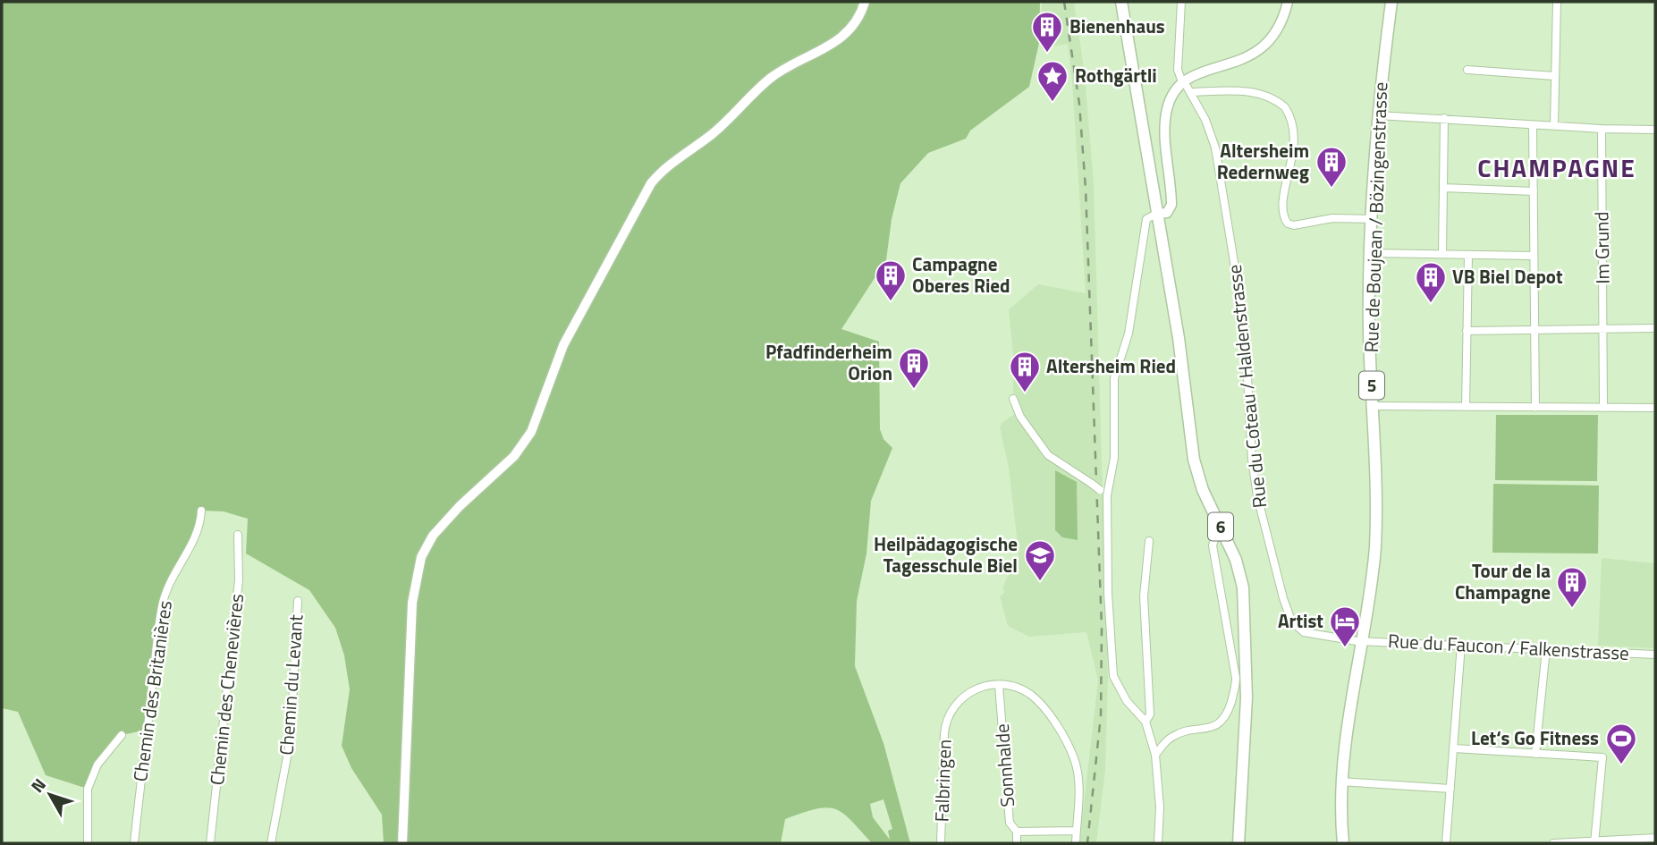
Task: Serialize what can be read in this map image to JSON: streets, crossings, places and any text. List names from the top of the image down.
{
  "streets": {
    "main road": ["Rue de Boujean / Bözingenstrasse", "5", "6"],
    "street": [
      "Im Grund",
      "Rue du Coteau / Haldenstrasse",
      "Rue du Faucon / Falkenstrasse",
      "Chemin du Levant",
      "Chemin des Chenevières",
      "Chemin des Britanières",
      "Sonnhalde",
      "Falbringen"
    ]
  },
  "crossings": [
    ["Rue de Boujean / Bözingenstrasse", "Rue du Coteau / Haldenstrasse"],
    ["Rue de Boujean / Bözingenstrasse", "Rue du Faucon / Falkenstrasse"],
    ["Rue du Coteau / Haldenstrasse", "Rue du Faucon / Falkenstrasse"],
    ["Sonnhalde", "Falbringen"]
  ],
  "districts": ["CHAMPAGNE"],
  "places": {
    "building": [
      "Bienenhaus",
      "Altersheim Redernweg",
      "Campagne Oberes Ried",
      "VB Biel Depot",
      "Pfadfinderheim Orion",
      "Altersheim Ried",
      "Tour de la Champagne"
    ],
    "place": ["Rothgärtli"],
    "school or university": ["Heilpädagogische Tagesschule Biel"],
    "hotel": ["Artist"],
    "sports": ["Let‘s Go Fitness"]
  },
  "north": "top left"
}
